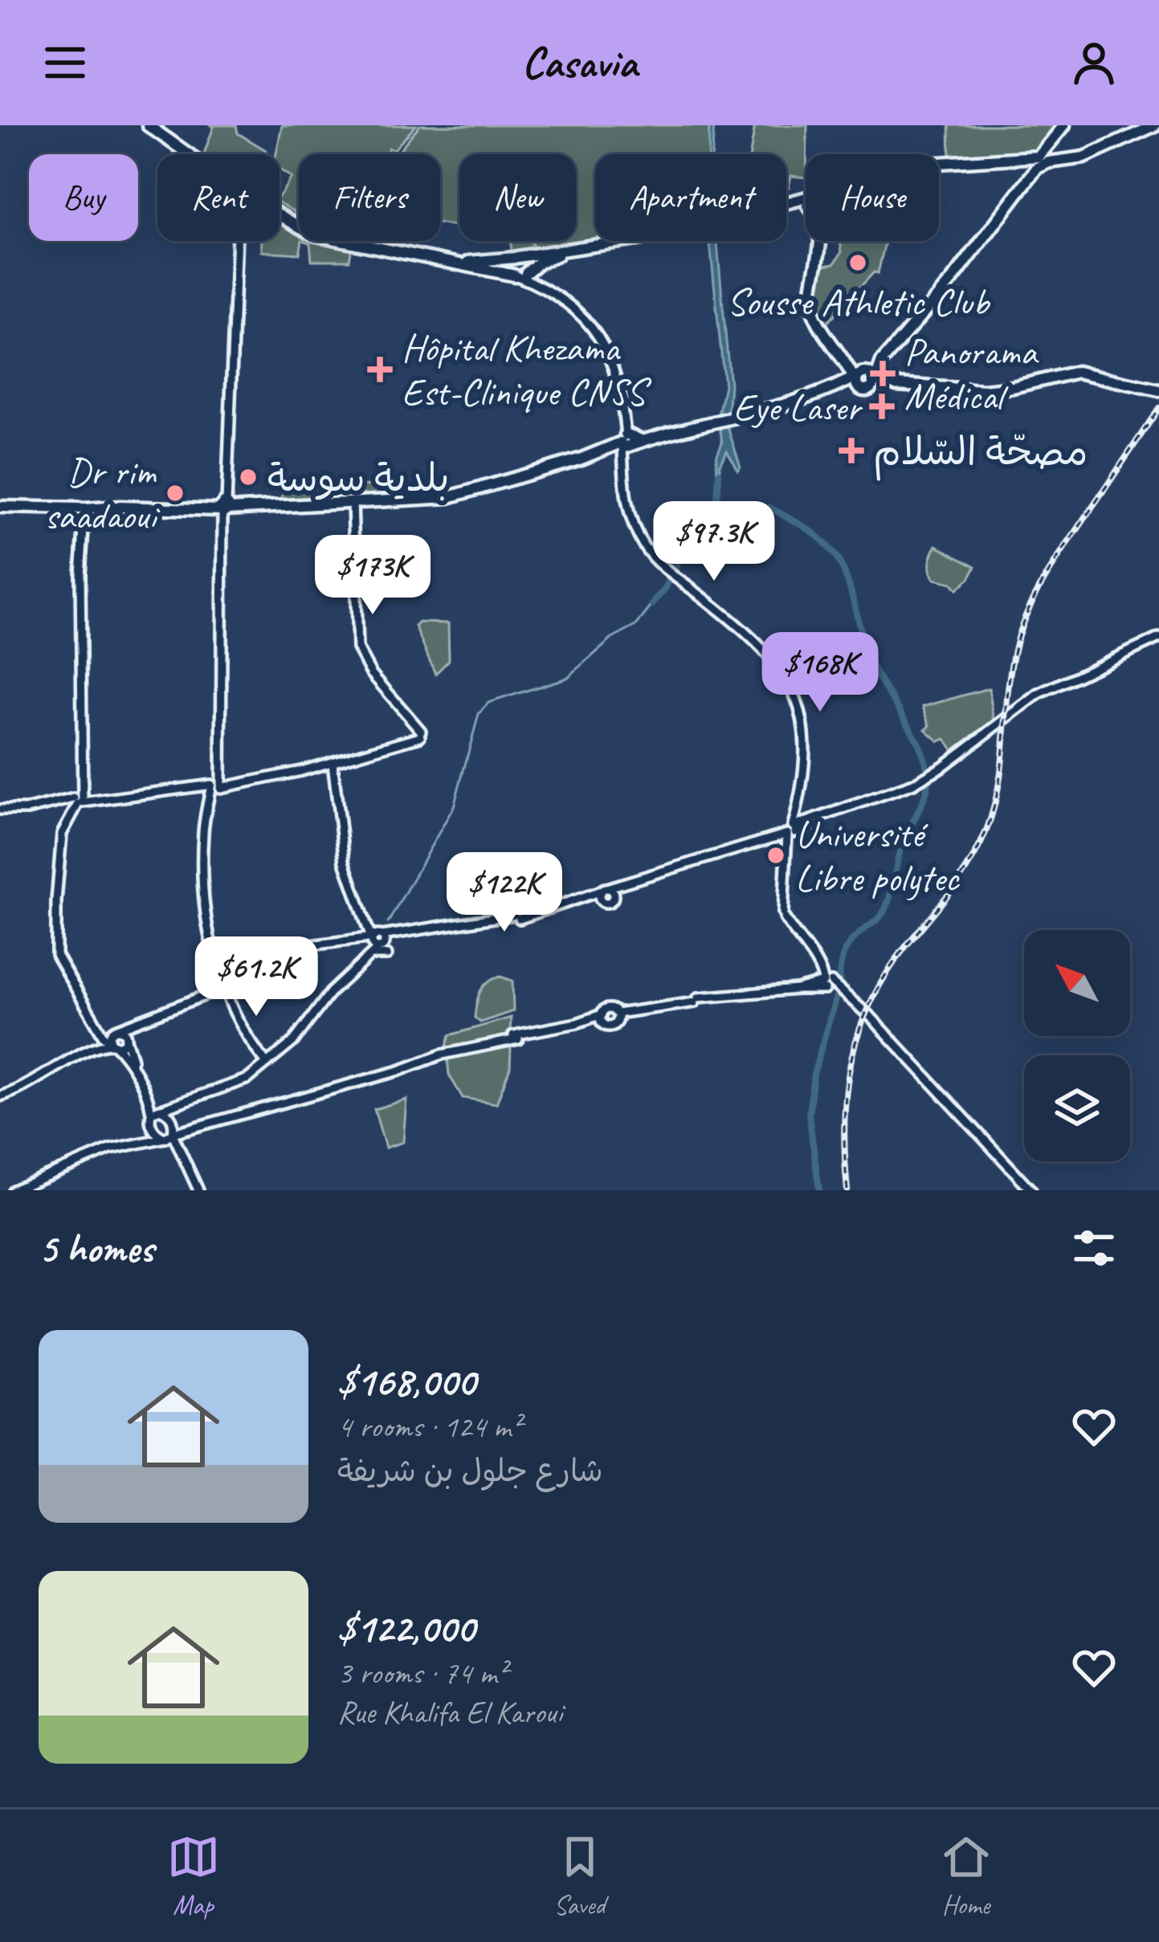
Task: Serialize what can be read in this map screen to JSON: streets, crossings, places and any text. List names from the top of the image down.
{
  "places": {
    "other": [
      "Sousse Athletic Club",
      "بلدية سوسة",
      "Dr rim saadaoui",
      "Université Libre polytec"
    ],
    "health": [
      "Hôpital Khezama Est-Clinique CNSS",
      "Panorama Médical",
      "Eye Laser",
      "مصحّة السّلام"
    ]
  },
  "north": "top left",
  "page": {
    "header": "Casavia",
    "chip": [
      "Buy",
      "Rent",
      "Filters",
      "New",
      "Apartment",
      "House"
    ],
    "price": [
      "$97.3K",
      "$173K",
      "$168K",
      "$122K",
      "$61.2K"
    ],
    "heading": "5 homes",
    "list": [
      {
        "name": "$168,000",
        "note": "4 rooms · 124 m² · شارع جلول بن شريفة"
      },
      {
        "name": "$122,000",
        "note": "3 rooms · 74 m² · Rue Khalifa El Karoui"
      }
    ],
    "tabs": ["Map", "Saved", "Home"]
  }
}
